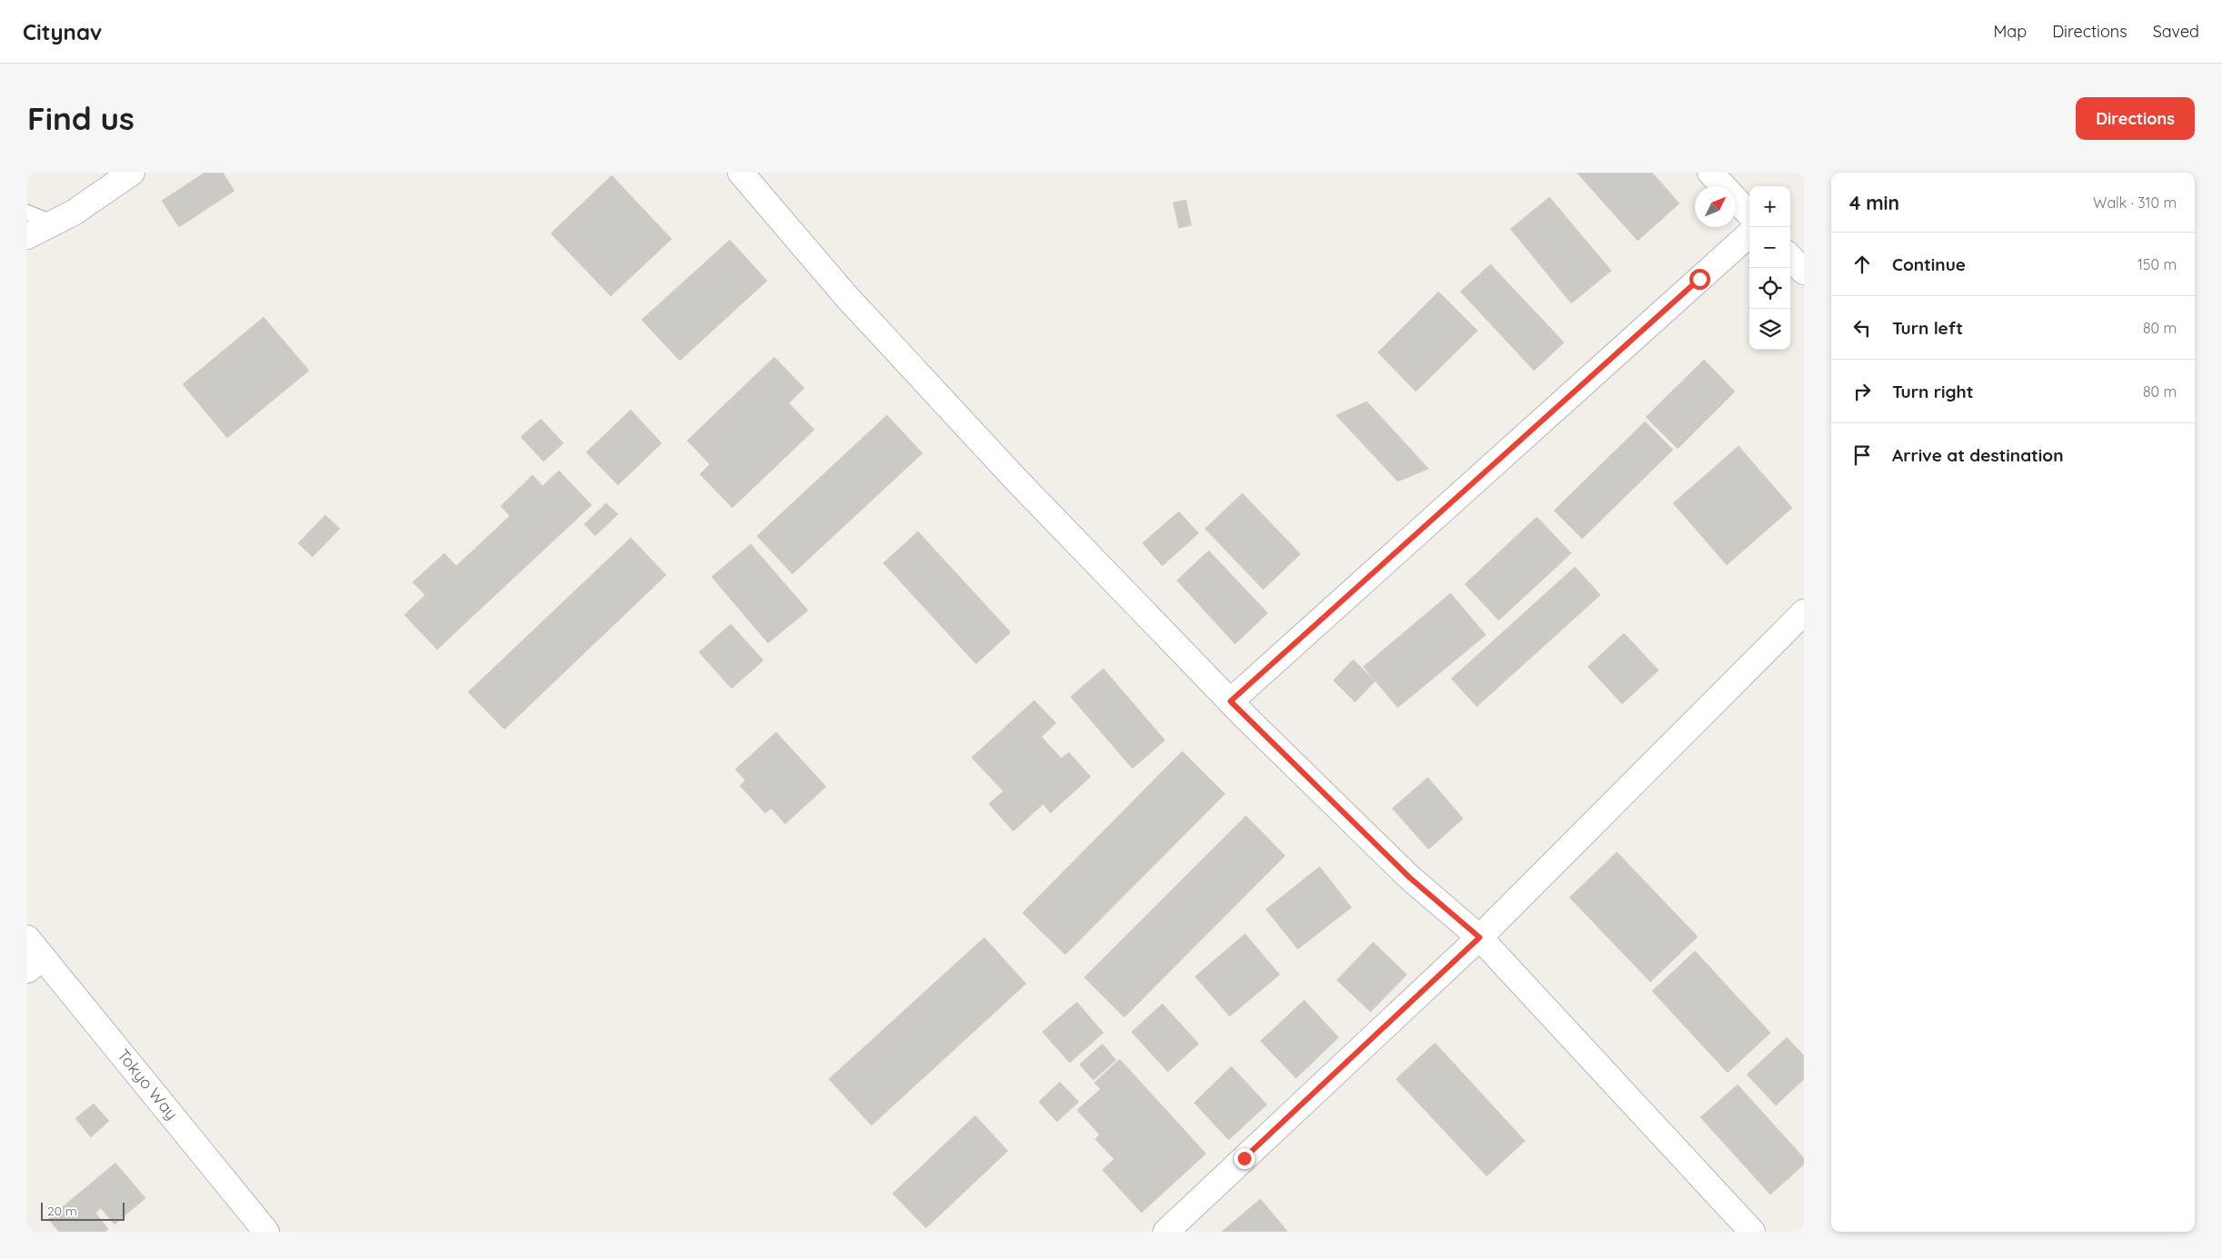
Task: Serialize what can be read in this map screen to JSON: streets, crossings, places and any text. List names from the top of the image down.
{
  "streets": {
    "street": ["Tokyo Way"]
  },
  "scale_bar": "20 m",
  "north": "top right",
  "page": {
    "header": "Citynav",
    "nav": ["Map", "Directions", "Saved"],
    "buttons": "Directions",
    "title": "Find us",
    "heading": ["4 min", "Walk · 310 m"],
    "map_buttons": ["+", "−"],
    "list": [
      ["Continue", "150 m"],
      ["Turn left", "80 m"],
      ["Turn right", "80 m"],
      "Arrive at destination"
    ],
    "scale": "20 m"
  }
}
